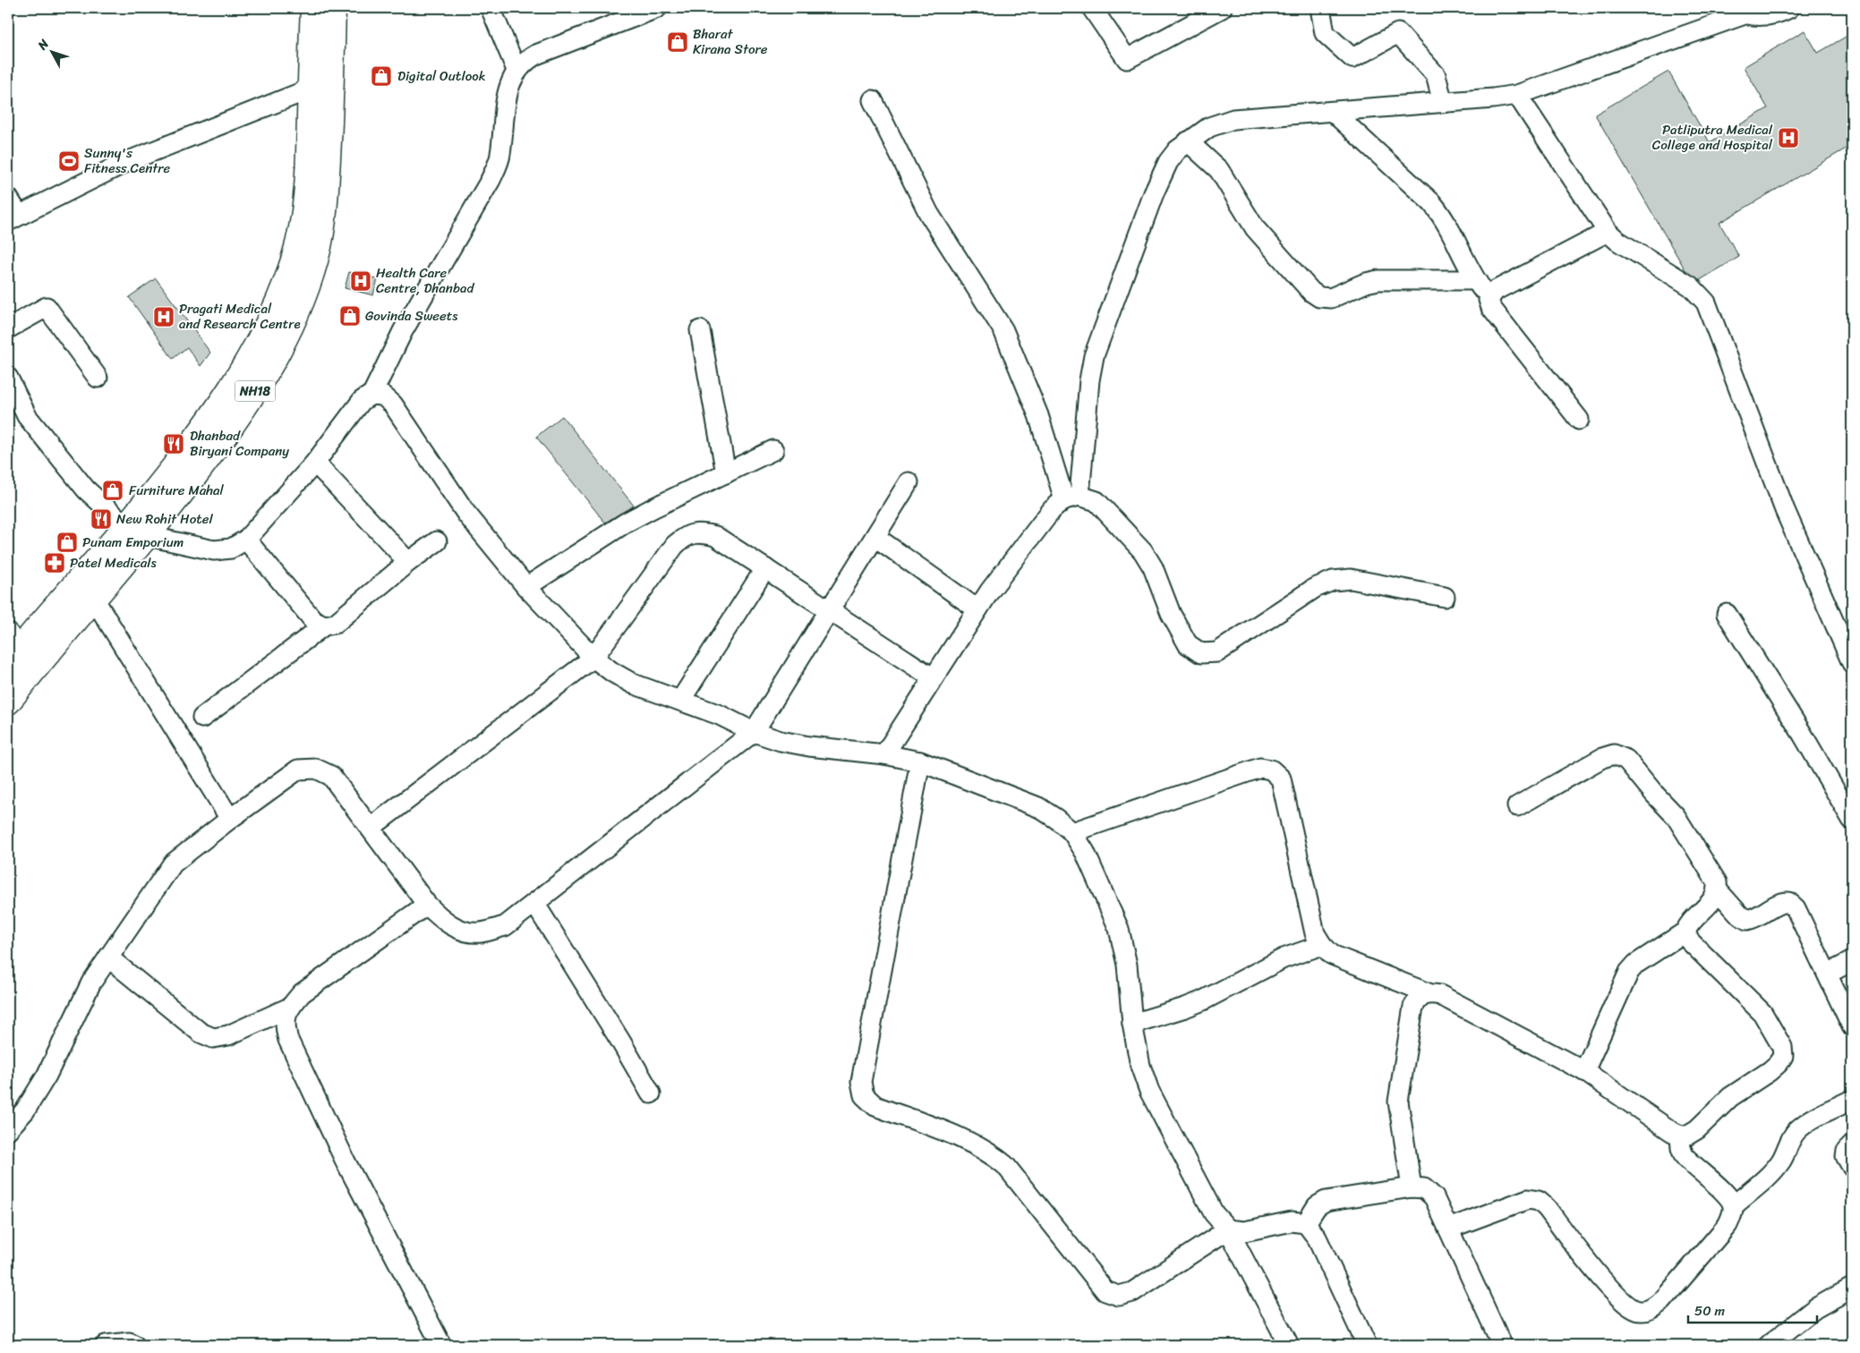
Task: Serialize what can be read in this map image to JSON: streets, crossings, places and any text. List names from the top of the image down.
{
  "streets": {
    "highway": ["NH18"]
  },
  "places": {
    "shop": [
      "Bharat Kirana Store",
      "Digital Outlook",
      "Govinda Sweets",
      "Furniture Mahal",
      "Punam Emporium"
    ],
    "hospital": ["Patliputra Medical College and Hospital", "Health Care Centre, Dhanbad", "Pragati Medical and Research Centre"],
    "sports": ["Sunny's Fitness Centre"],
    "restaurant": ["Dhanbad Biryani Company", "New Rohit Hotel"],
    "pharmacy": ["Patel Medicals"]
  },
  "scale_bar": "50 m",
  "north": "top left"
}
